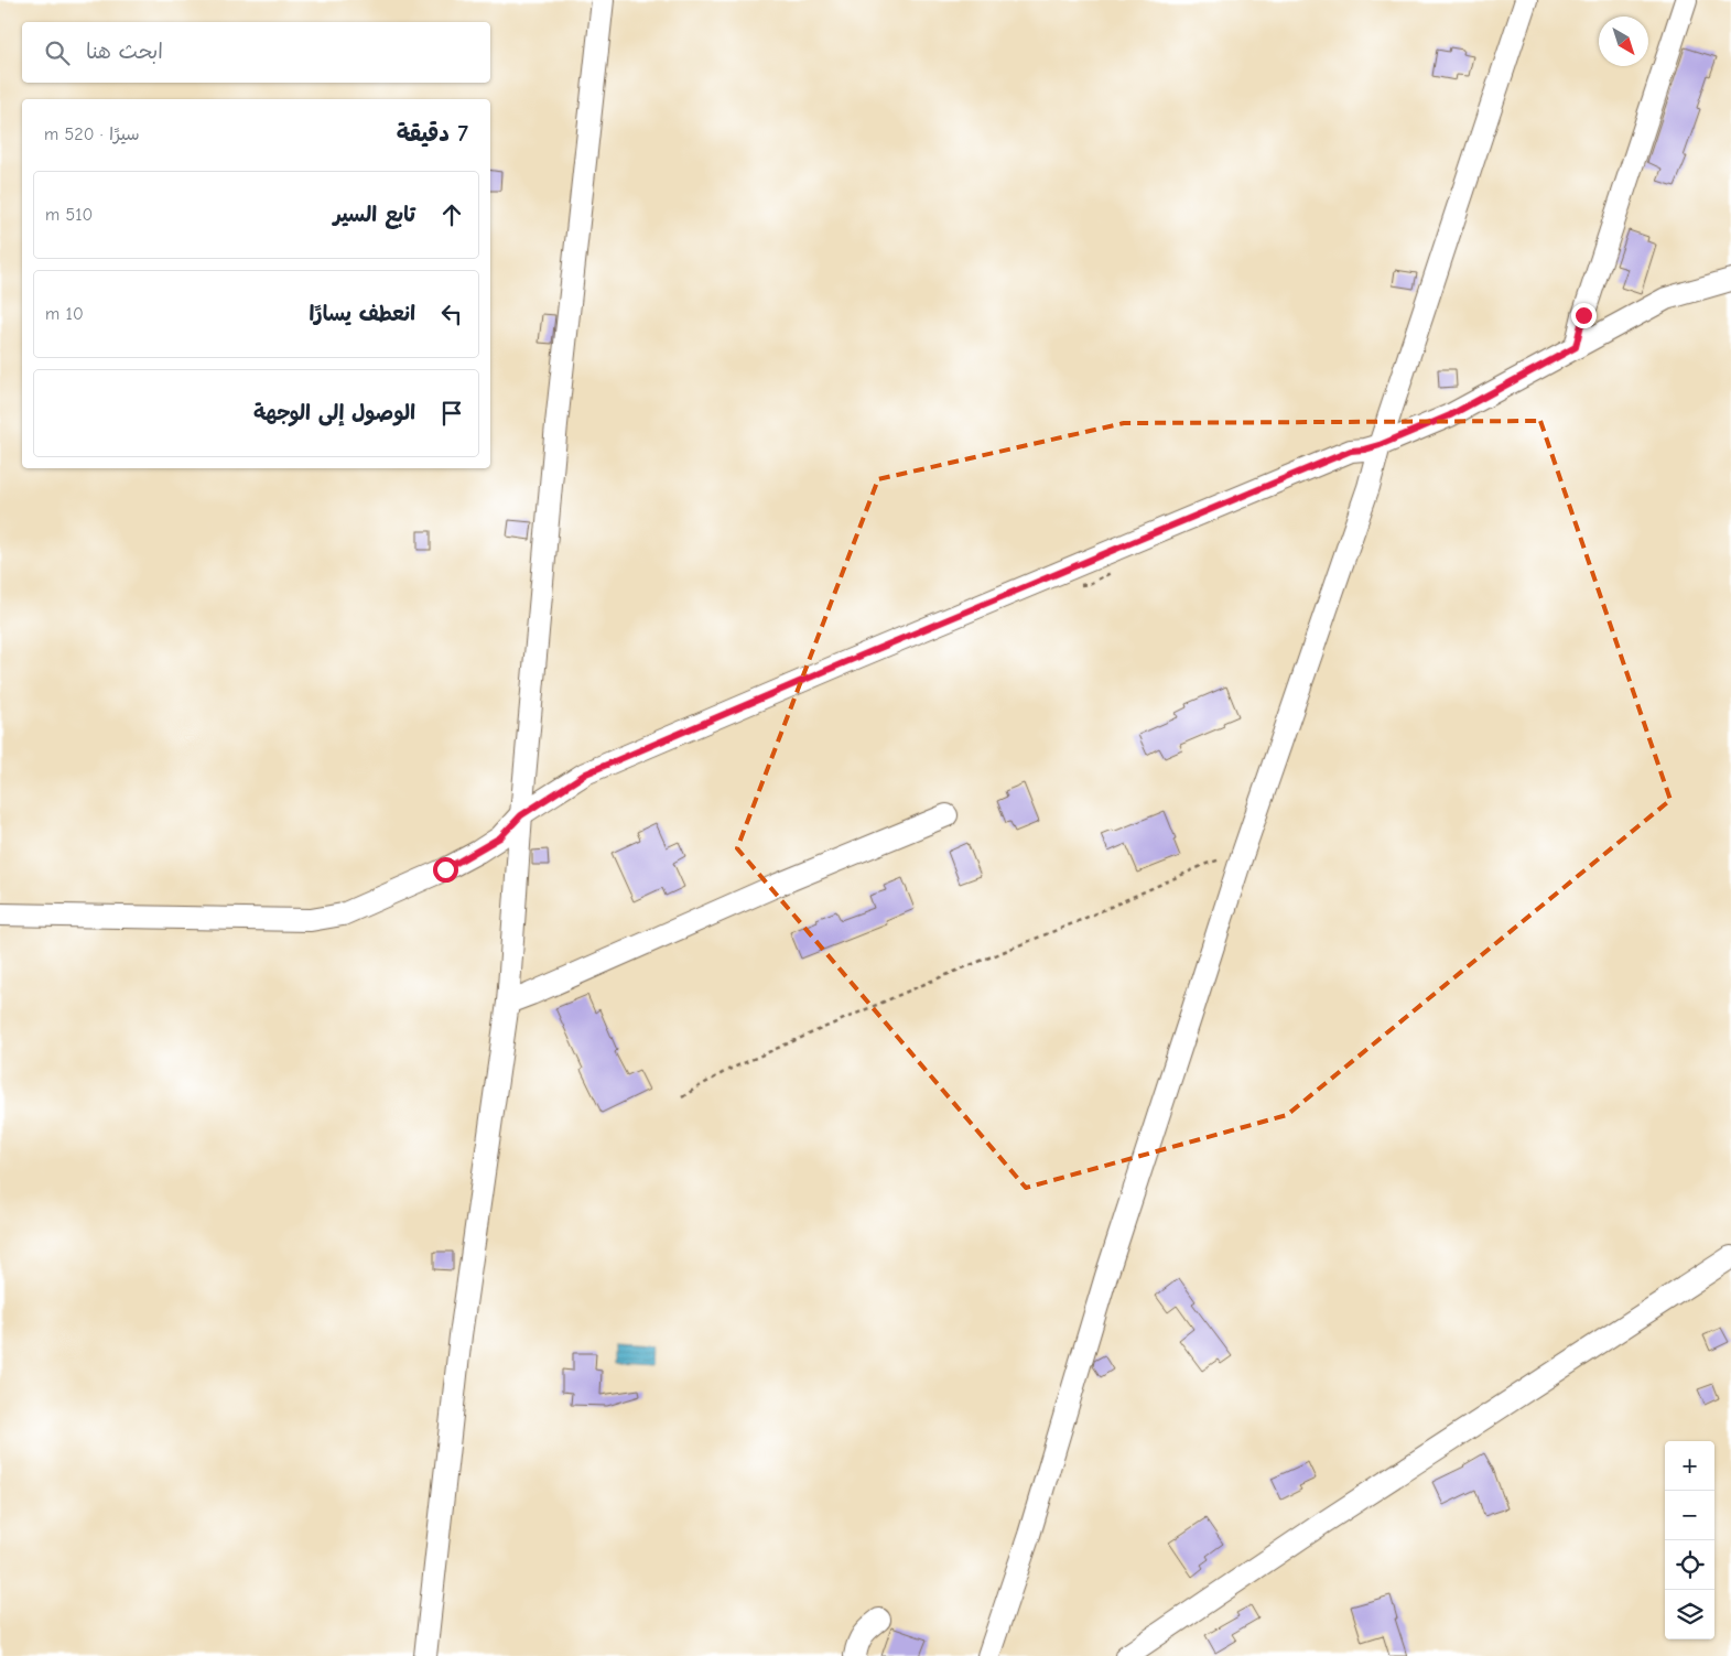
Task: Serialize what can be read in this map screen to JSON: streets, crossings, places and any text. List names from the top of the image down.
{
  "north": "bottom right",
  "page": {
    "search": "ابحث هنا",
    "heading": ["7 دقيقة", "سيرًا · 520 m"],
    "list": [
      ["تابع السير", "510 m"],
      ["انعطف يسارًا", "10 m"],
      "الوصول إلى الوجهة"
    ],
    "map_buttons": ["+", "−"]
  }
}
